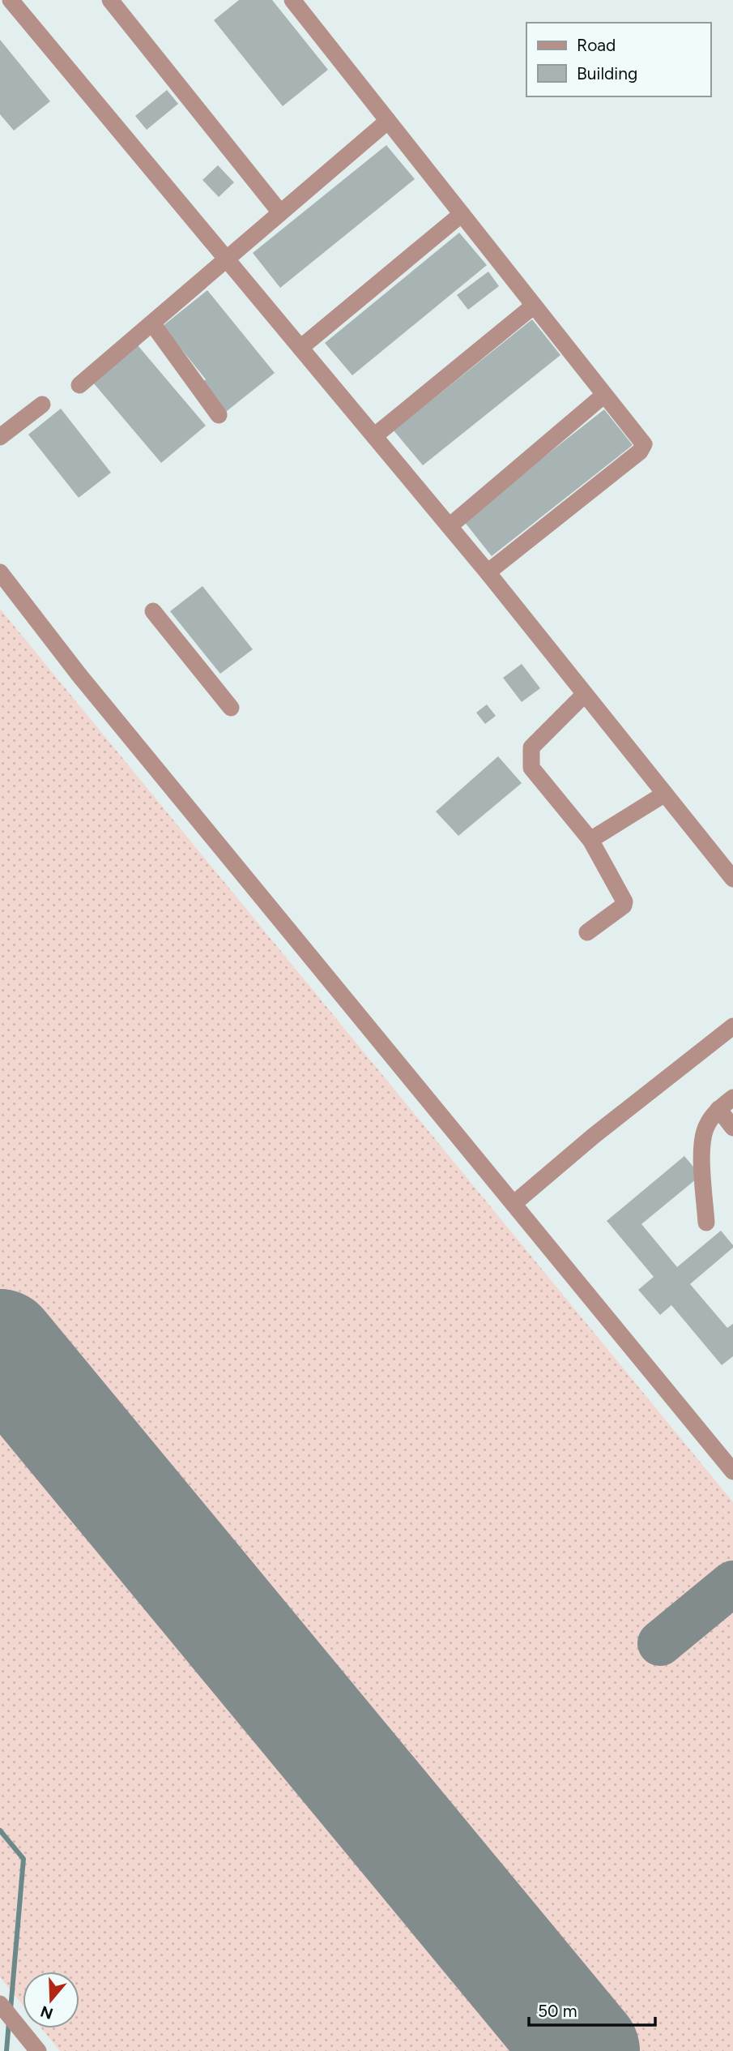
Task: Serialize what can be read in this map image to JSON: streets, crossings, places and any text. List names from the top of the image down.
{
  "legend": ["Road", "Building"],
  "scale_bar": "50 m",
  "north": "bottom"
}
